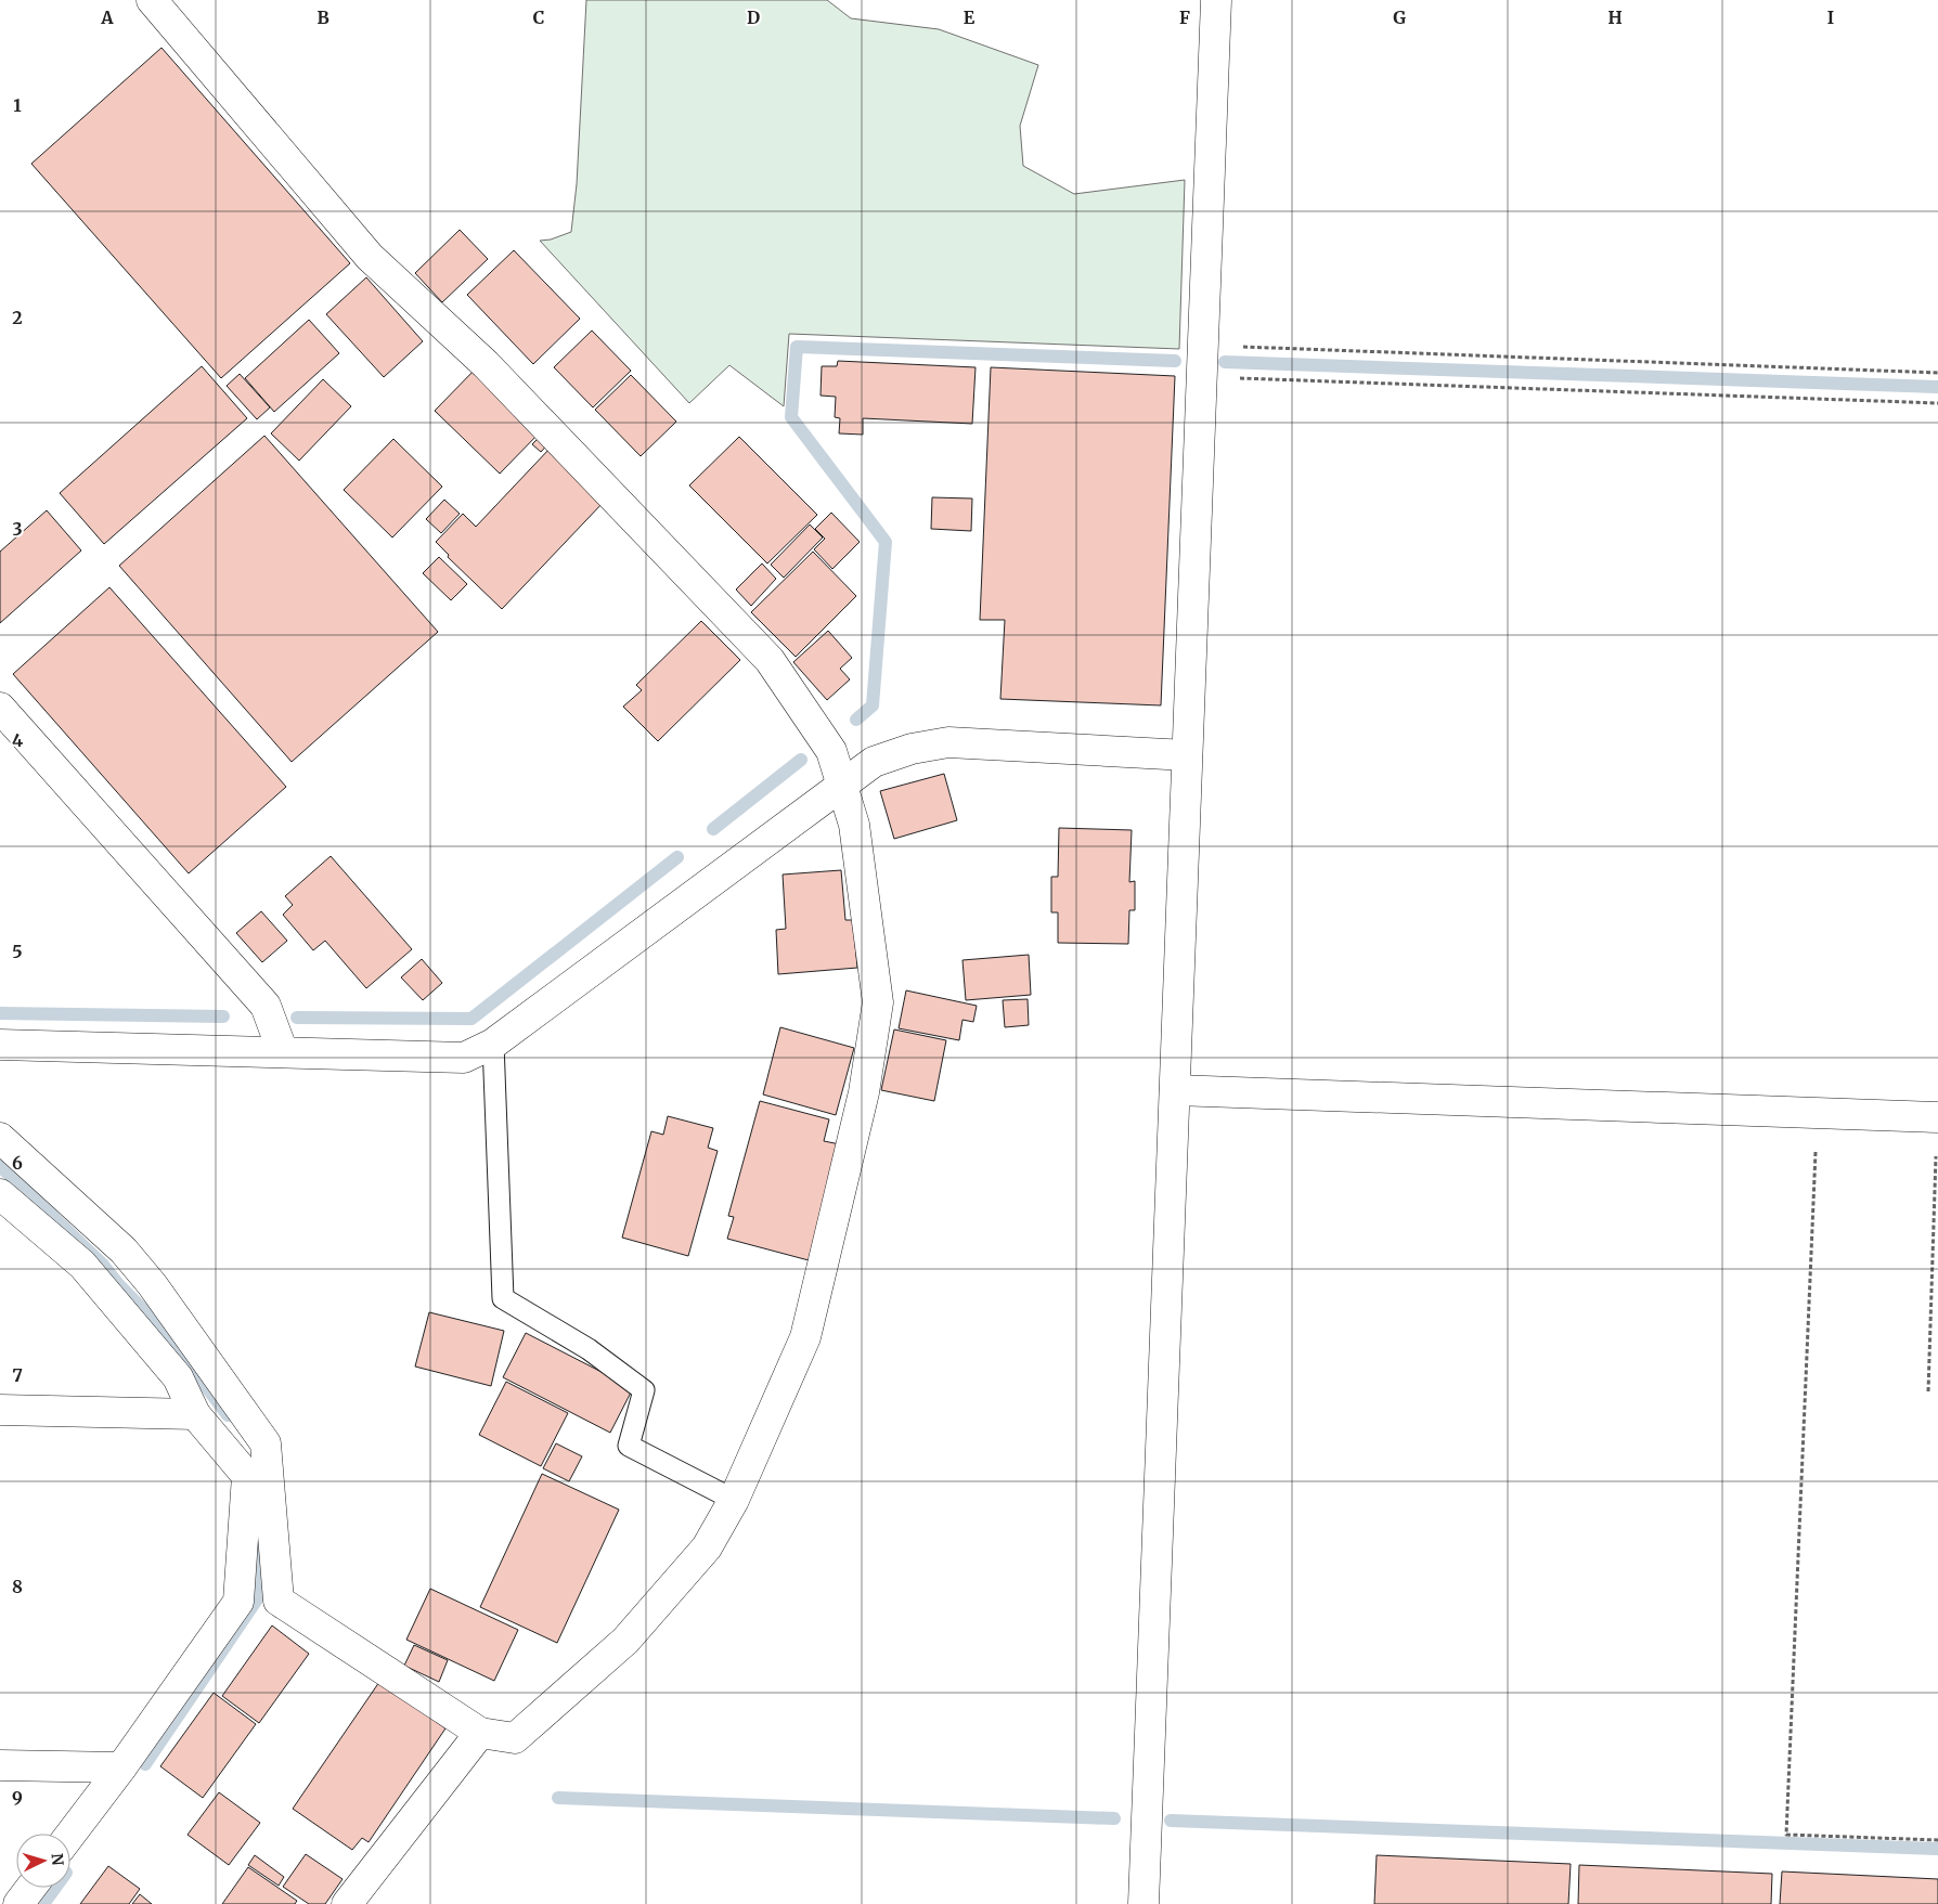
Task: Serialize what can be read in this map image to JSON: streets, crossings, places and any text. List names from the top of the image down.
{
  "north": "right",
  "grid": {
    "columns": [
      "A",
      "B",
      "C",
      "D",
      "E",
      "F",
      "G",
      "H",
      "I"
    ],
    "rows": [
      "1",
      "2",
      "3",
      "4",
      "5",
      "6",
      "7",
      "8",
      "9"
    ]
  }
}
